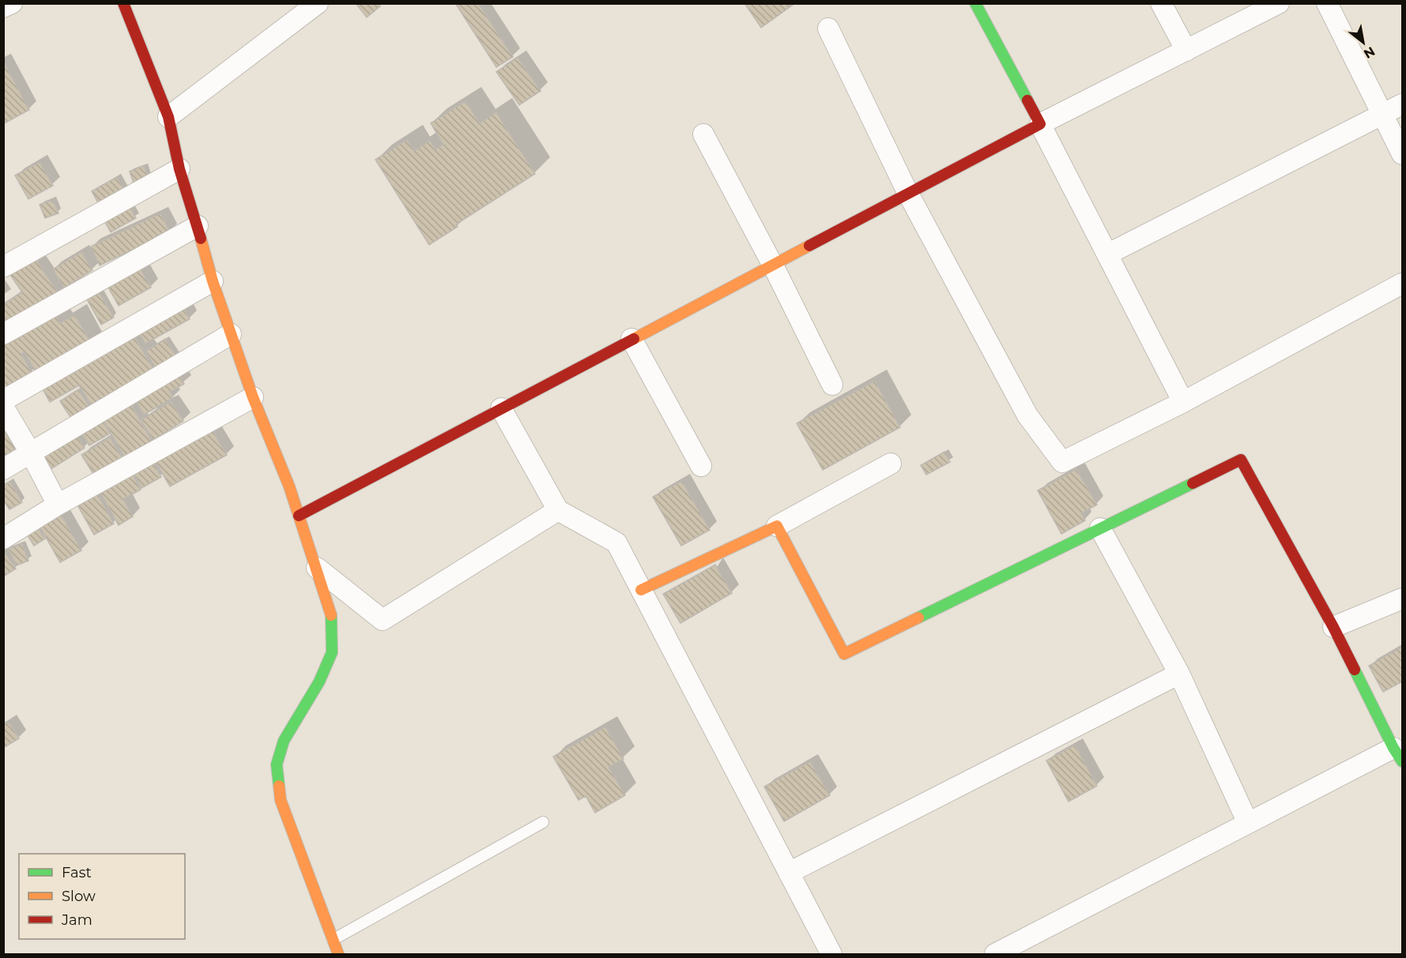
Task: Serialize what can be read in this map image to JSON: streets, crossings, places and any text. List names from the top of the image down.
{
  "legend": ["Fast", "Slow", "Jam"],
  "north": "bottom right"
}
